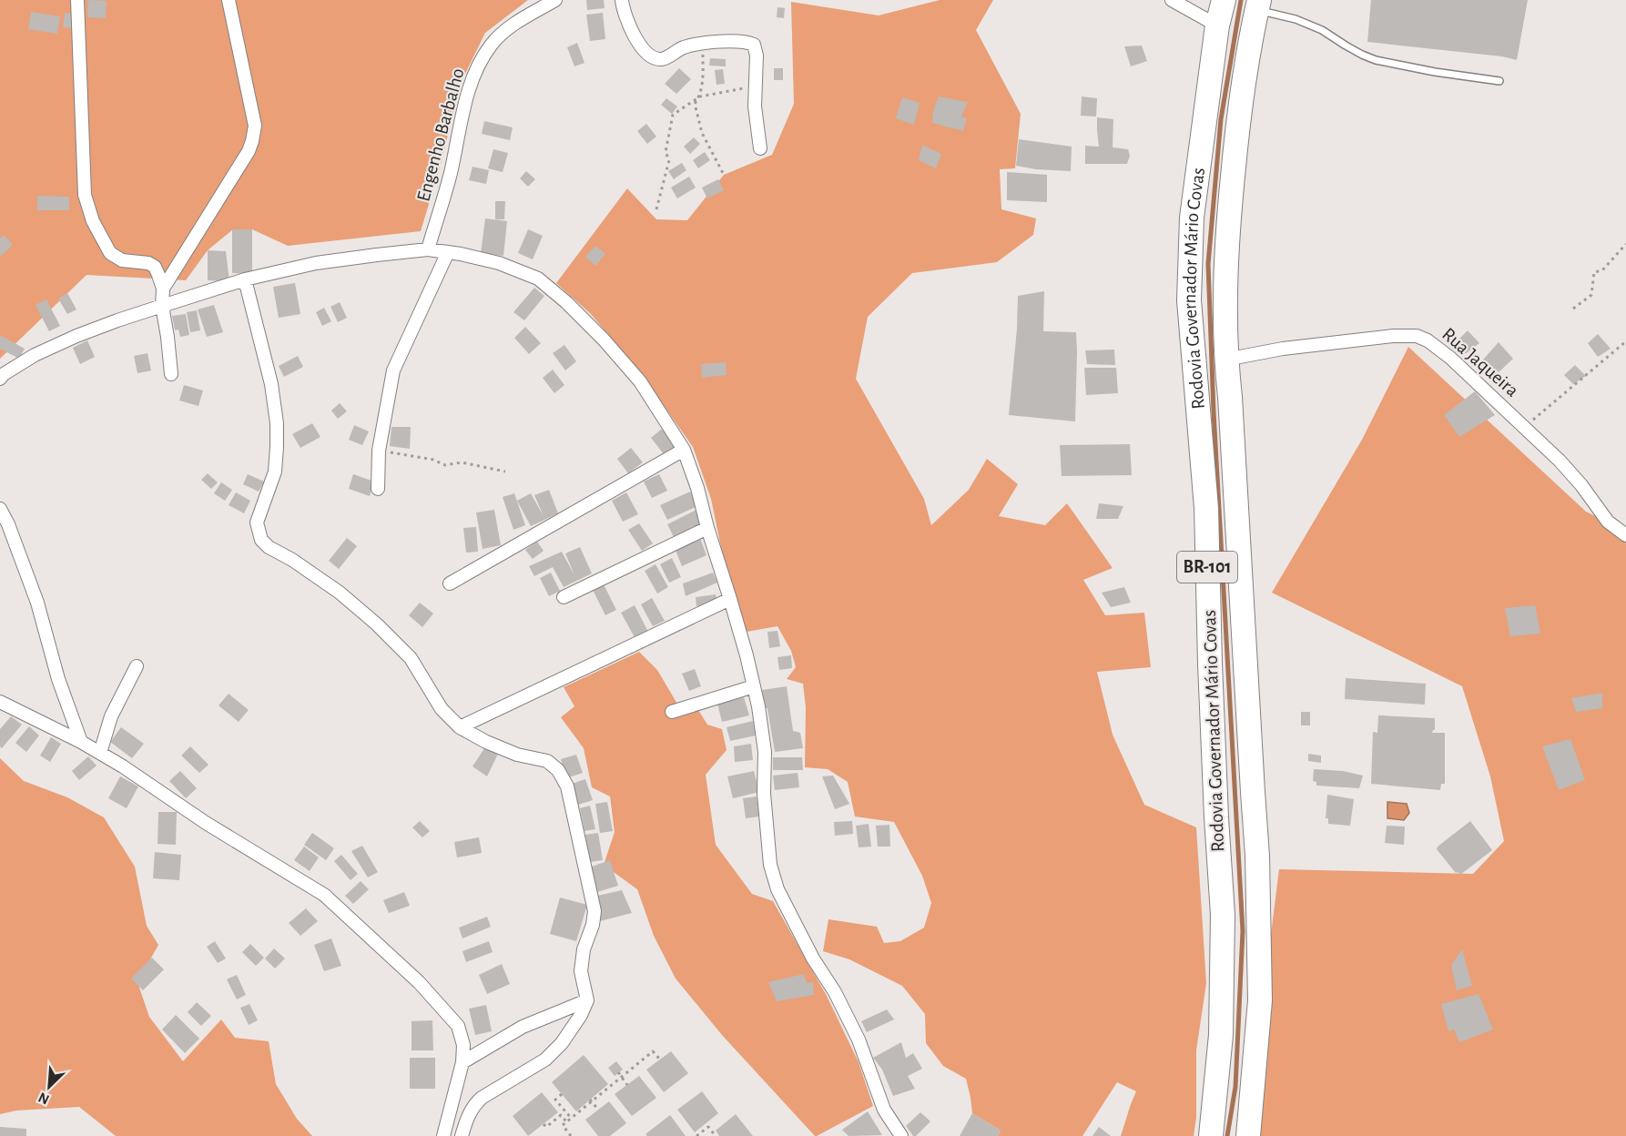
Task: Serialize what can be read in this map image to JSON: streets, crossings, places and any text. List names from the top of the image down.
{
  "streets": {
    "highway": ["Rodovia Governador Mário Covas", "BR-101"],
    "street": ["Engenho Barbalho", "Rua Jaqueira"]
  },
  "crossings": [
    ["Rodovia Governador Mário Covas", "Rua Jaqueira"]
  ],
  "north": "bottom left"
}
